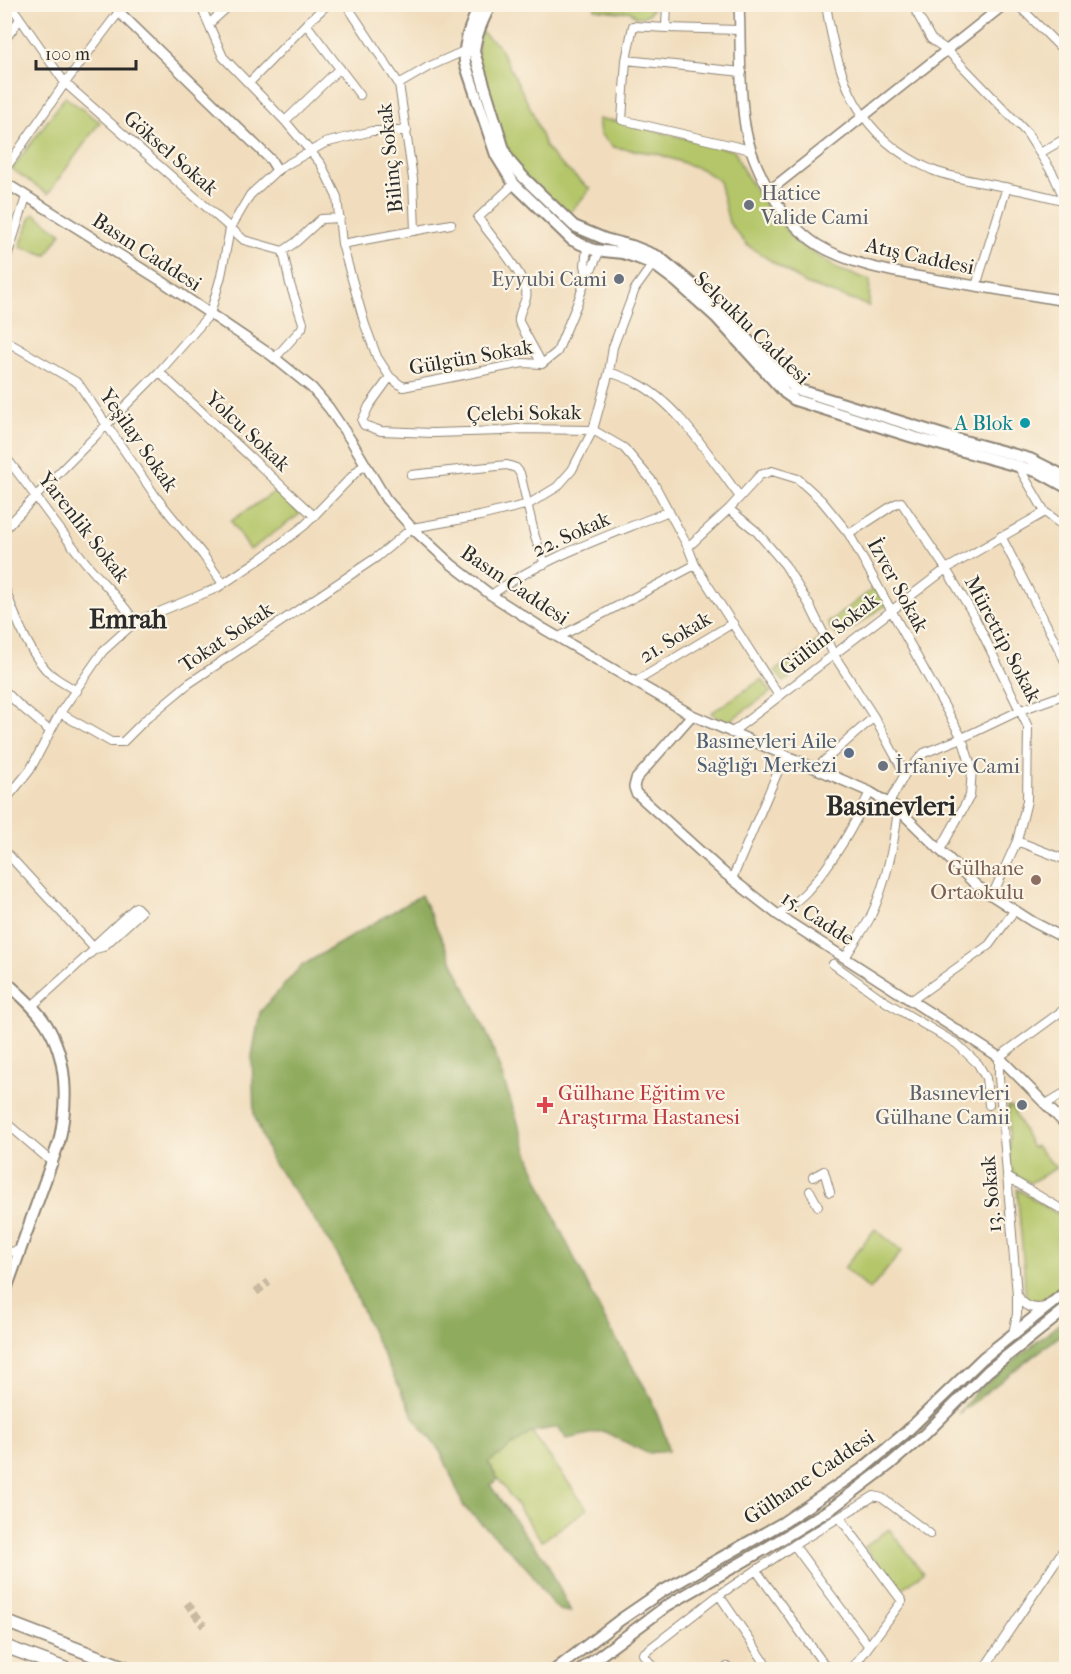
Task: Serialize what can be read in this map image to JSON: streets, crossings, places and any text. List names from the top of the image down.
{
  "streets": {
    "main road": ["Selçuklu Caddesi", "Gülhane Caddesi"],
    "street": [
      "Göksel Sokak",
      "Bilinç Sokak",
      "Basın Caddesi",
      "Atış Caddesi",
      "Gülgün Sokak",
      "Çelebi Sokak",
      "Yolcu Sokak",
      "Yeşilay Sokak",
      "Yarenlik Sokak",
      "22. Sokak",
      "İzver Sokak",
      "Gülüm Sokak",
      "Tokat Sokak",
      "21. Sokak",
      "Mürettip Sokak",
      "15. Cadde",
      "13. Sokak"
    ]
  },
  "crossings": [
    ["Bilinç Sokak", "Selçuklu Caddesi"],
    ["Basın Caddesi", "22. Sokak"],
    ["Basın Caddesi", "İzver Sokak"],
    ["Basın Caddesi", "Gülüm Sokak"],
    ["Basın Caddesi", "Tokat Sokak"],
    ["Basın Caddesi", "21. Sokak"],
    ["Basın Caddesi", "Mürettip Sokak"],
    ["Basın Caddesi", "15. Cadde"],
    ["Selçuklu Caddesi", "Gülgün Sokak"],
    ["Gülgün Sokak", "Çelebi Sokak"],
    ["Çelebi Sokak", "22. Sokak"],
    ["Çelebi Sokak", "İzver Sokak"],
    ["Çelebi Sokak", "Gülüm Sokak"],
    ["Çelebi Sokak", "21. Sokak"],
    ["İzver Sokak", "Gülüm Sokak"],
    ["İzver Sokak", "Mürettip Sokak"],
    ["Gülüm Sokak", "Mürettip Sokak"],
    ["15. Cadde", "13. Sokak"],
    ["13. Sokak", "Gülhane Caddesi"]
  ],
  "districts": ["Emrah", "Basınevleri"],
  "places": {
    "other": [
      "Hatice Valide Cami",
      "Eyyubi Cami",
      "A Blok",
      "Basınevleri Aile Sağlığı Merkezi",
      "İrfaniye Cami",
      "Gülhane Ortaokulu",
      "Basınevleri Gülhane Camii"
    ],
    "health": ["Gülhane Eğitim ve Araştırma Hastanesi"]
  },
  "scale_bar": "100 m"
}
